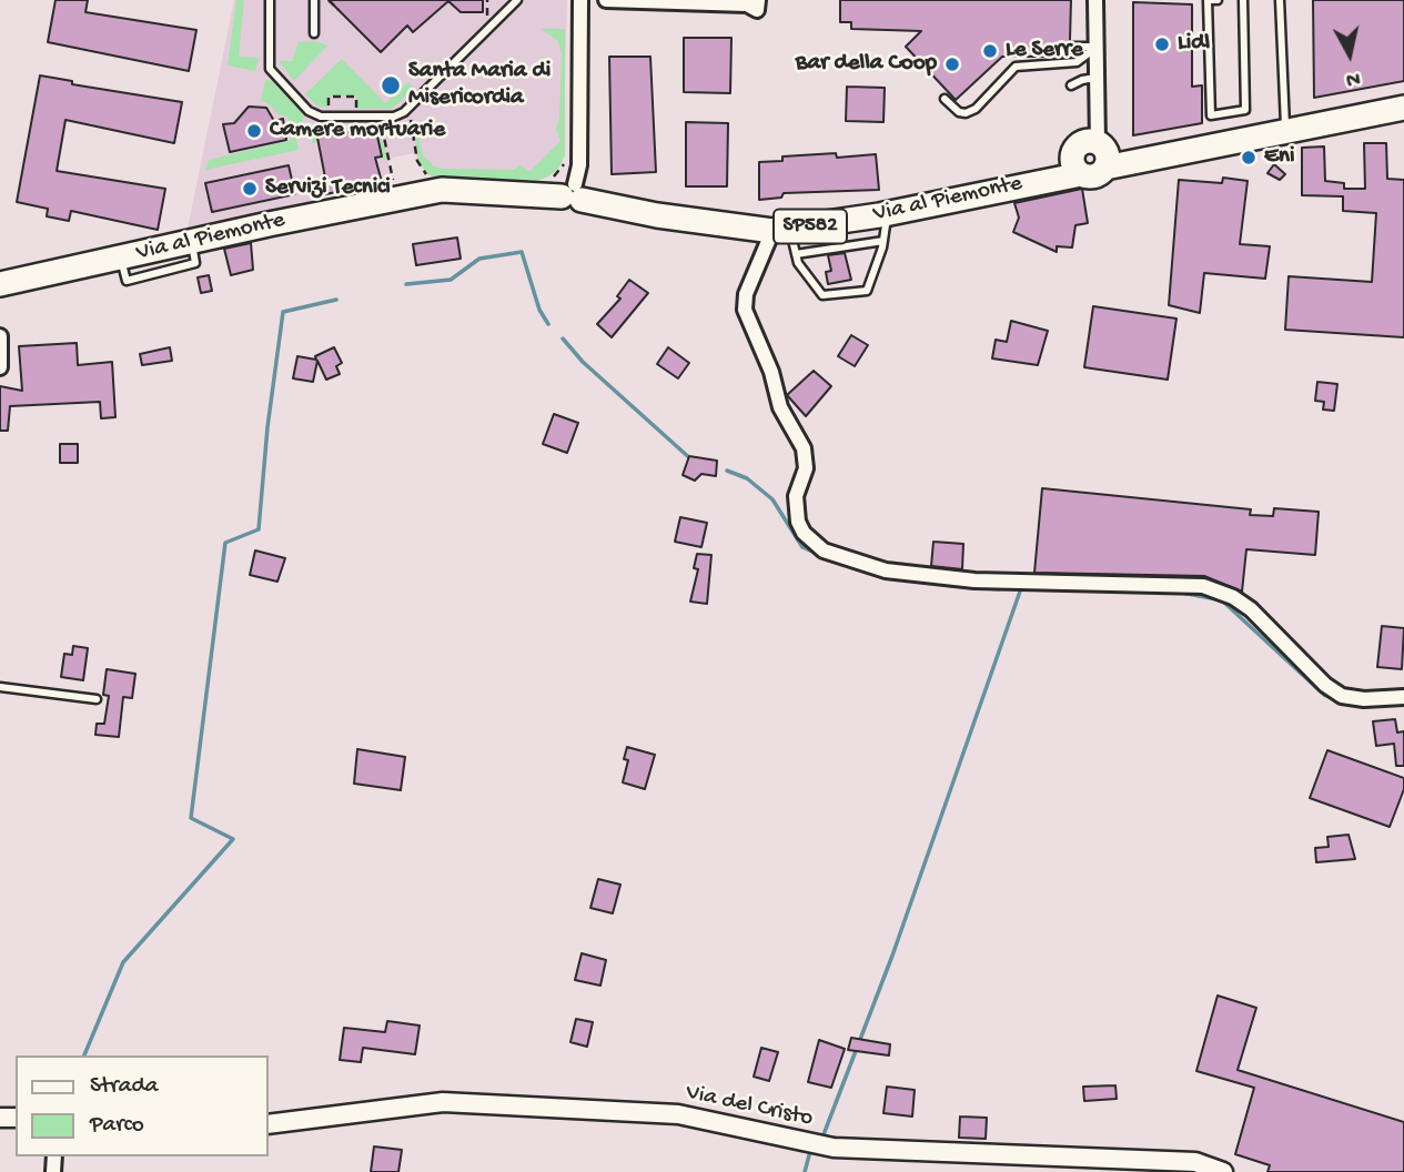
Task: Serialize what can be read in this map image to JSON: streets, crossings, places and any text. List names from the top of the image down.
{
  "streets": {
    "main road": ["Via al Piemonte", "SP582"],
    "street": ["Via del Cristo"]
  },
  "places": [
    "Lidl",
    "Le Serre",
    "Bar della Coop",
    "Santa Maria di Misericordia",
    "Camere mortuarie",
    "Eni",
    "Servizi Tecnici"
  ],
  "legend": ["Strada", "Parco"],
  "north": "bottom"
}
